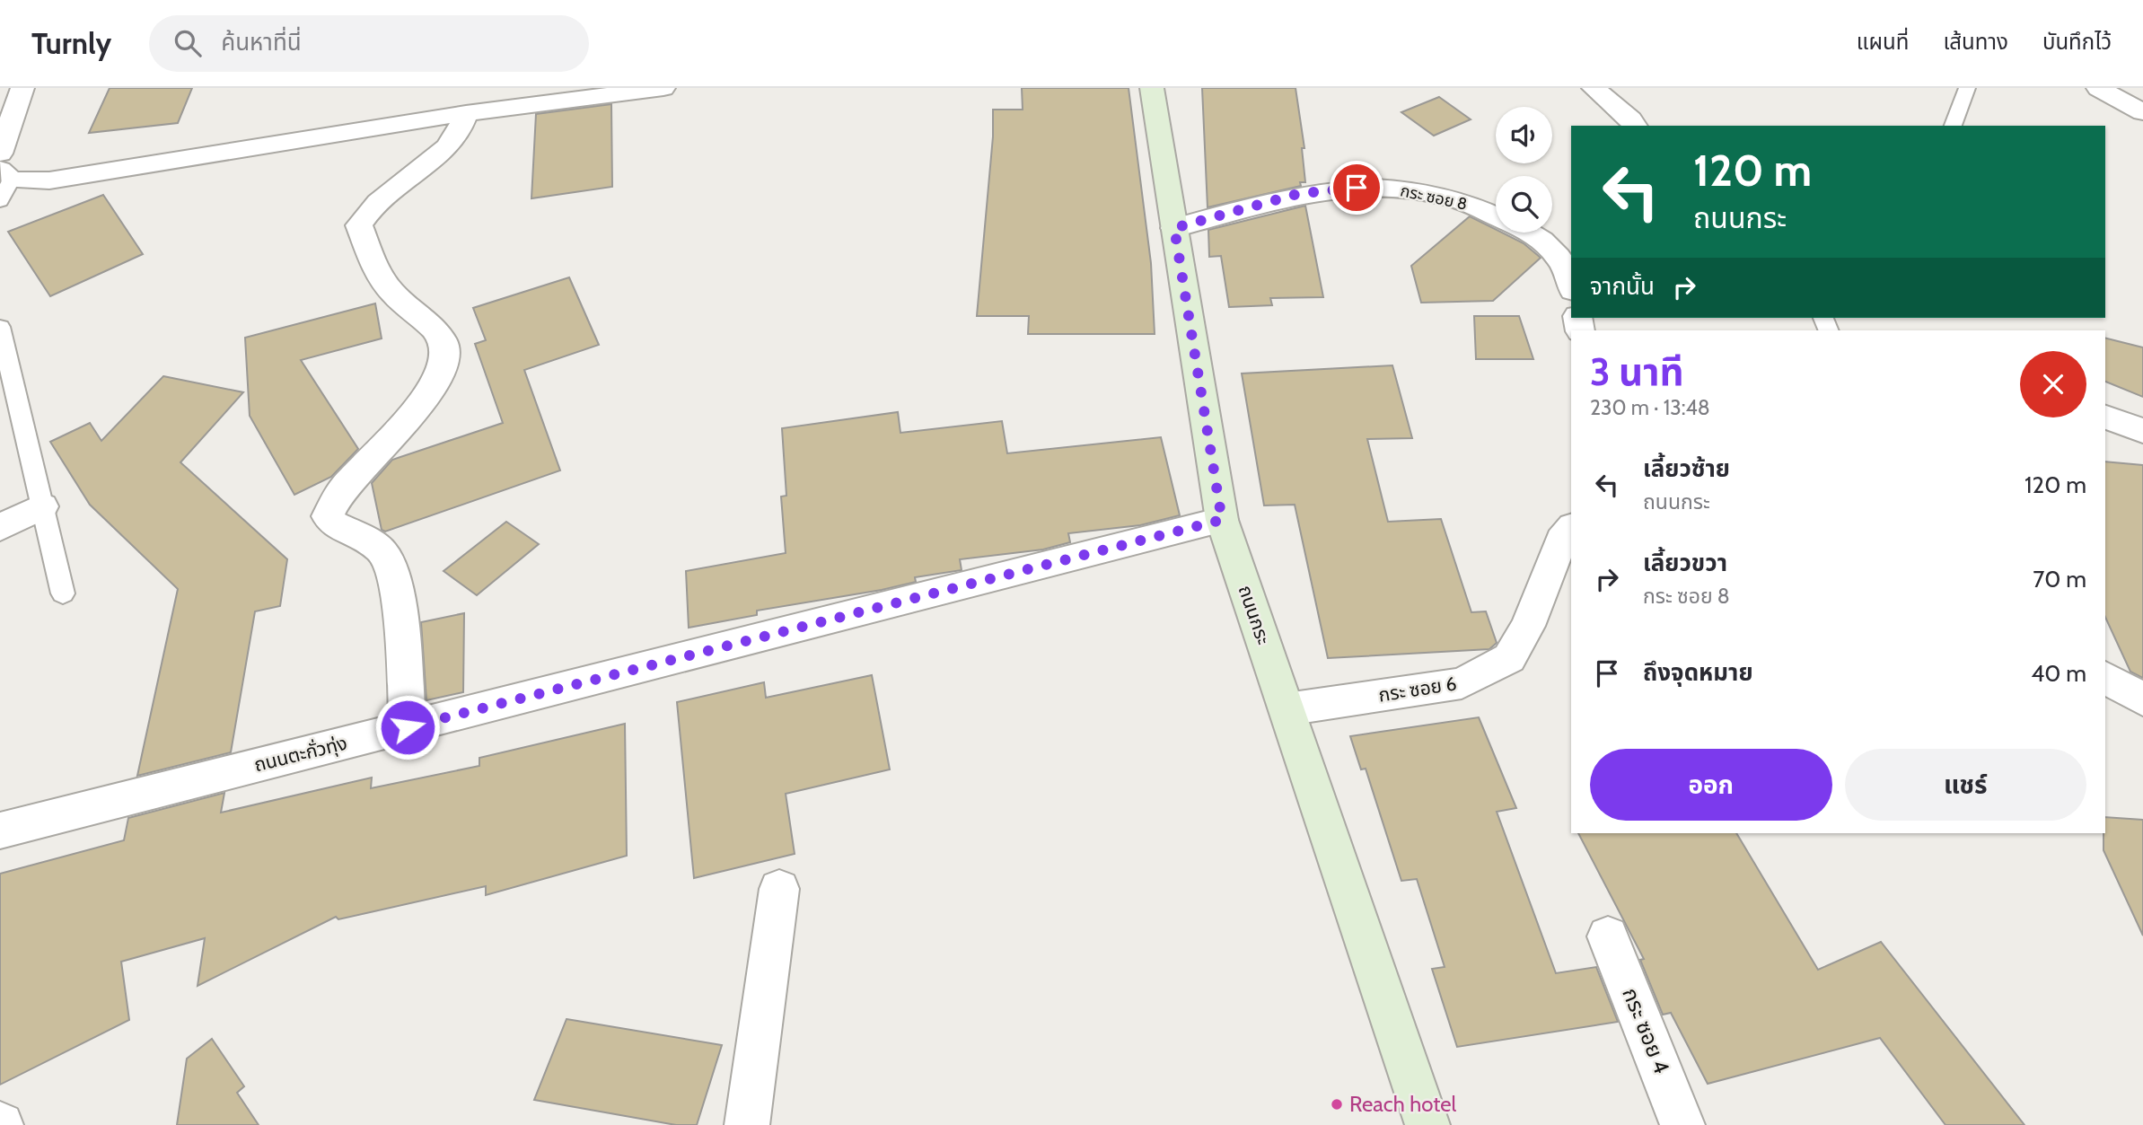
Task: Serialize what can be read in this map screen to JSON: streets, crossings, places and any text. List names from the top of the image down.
{
  "streets": {
    "main road": ["ถนนกระ"],
    "street": [
      "กระ ซอย 8",
      "กระ ซอย 6",
      "ถนนตะกั่วทุ่ง",
      "กระ ซอย 4"
    ]
  },
  "crossings": [
    ["กระ ซอย 8", "ถนนกระ"],
    ["ถนนกระ", "กระ ซอย 6"],
    ["ถนนกระ", "ถนนตะกั่วทุ่ง"]
  ],
  "places": ["Reach hotel"],
  "page": {
    "header": "Turnly",
    "search": "ค้นหาที่นี่",
    "nav": ["แผนที่", "เส้นทาง", "บันทึกไว้"],
    "turn": ["120 m", "ถนนกระ"],
    "then": "จากนั้น",
    "heading": ["3 นาที", "230 m · 13:48"],
    "list": [
      {
        "name": "เลี้ยวซ้าย",
        "note": "ถนนกระ",
        "value": "120 m"
      },
      {
        "name": "เลี้ยวขวา",
        "note": "กระ ซอย 8",
        "value": "70 m"
      },
      {
        "name": "ถึงจุดหมาย",
        "value": "40 m"
      }
    ],
    "buttons": ["ออก", "แชร์"]
  }
}
